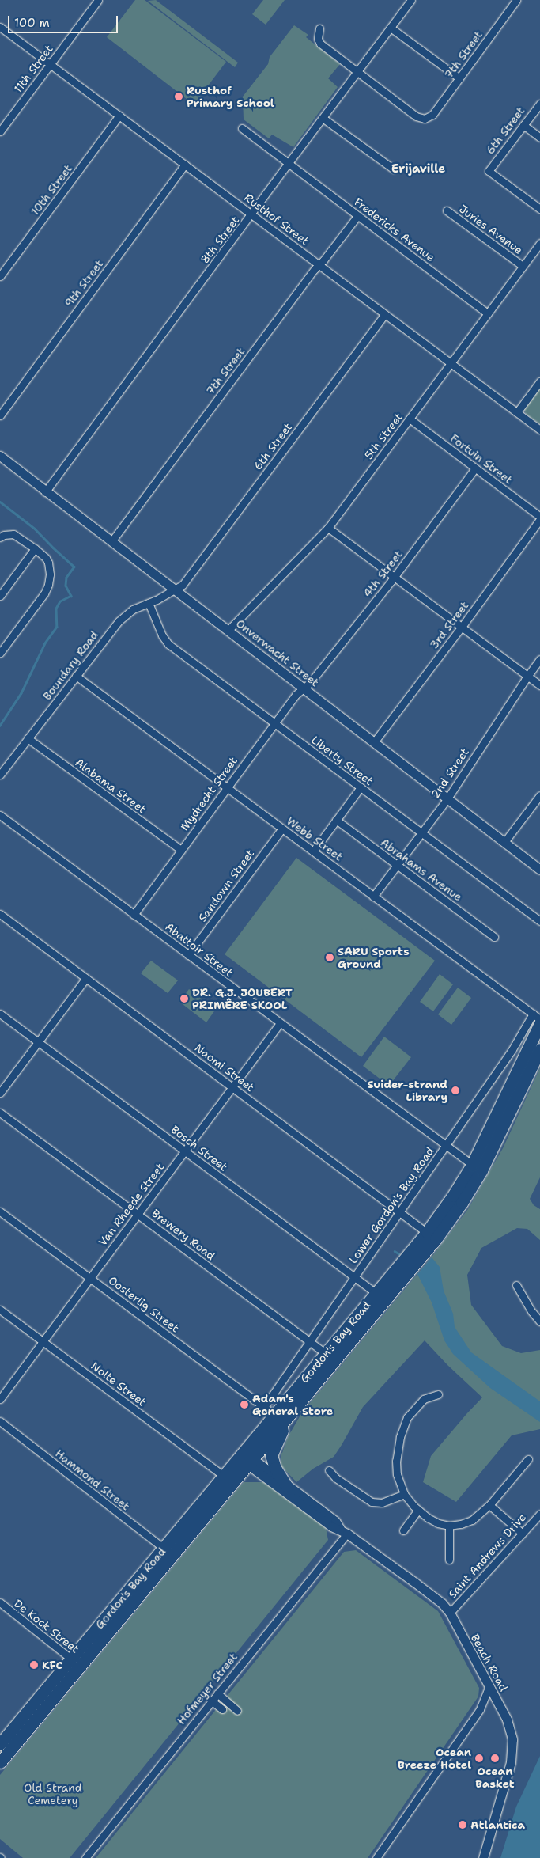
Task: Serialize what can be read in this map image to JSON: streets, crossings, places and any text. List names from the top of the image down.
{
  "streets": {
    "main road": ["Gordon's Bay Road"],
    "street": [
      "7th Street",
      "11th Street",
      "6th Street",
      "10th Street",
      "Rusthof Street",
      "Fredericks Avenue",
      "Juries Avenue",
      "8th Street",
      "9th Street",
      "5th Street",
      "Fortuin Street",
      "4th Street",
      "3rd Street",
      "Onverwacht Street",
      "Boundary Road",
      "Liberty Street",
      "2nd Street",
      "Alabama Street",
      "Mydrecht Street",
      "Webb Street",
      "Abrahams Avenue",
      "Sandown Street",
      "Abattoir Street",
      "Naomi Street",
      "Bosch Street",
      "Van Rheede Street",
      "Lower Gordon's Bay Road",
      "Brewery Road",
      "Oosterlig Street",
      "Nolte Street",
      "Hammond Street",
      "Saint Andrews Drive",
      "De Kock Street",
      "Beach Road",
      "Hofmeyer Street"
    ]
  },
  "crossings": [
    ["7th Street", "Rusthof Street"],
    ["7th Street", "Fredericks Avenue"],
    ["7th Street", "8th Street"],
    ["7th Street", "Onverwacht Street"],
    ["11th Street", "Rusthof Street"],
    ["6th Street", "Rusthof Street"],
    ["6th Street", "Onverwacht Street"],
    ["6th Street", "Boundary Road"],
    ["10th Street", "Rusthof Street"],
    ["Rusthof Street", "8th Street"],
    ["Rusthof Street", "9th Street"],
    ["Rusthof Street", "5th Street"],
    ["Fredericks Avenue", "8th Street"],
    ["Fredericks Avenue", "5th Street"],
    ["Juries Avenue", "5th Street"],
    ["8th Street", "Onverwacht Street"],
    ["5th Street", "Fortuin Street"],
    ["5th Street", "Onverwacht Street"],
    ["Fortuin Street", "4th Street"],
    ["Fortuin Street", "3rd Street"],
    ["4th Street", "Onverwacht Street"],
    ["4th Street", "Mydrecht Street"],
    ["3rd Street", "Onverwacht Street"],
    ["Onverwacht Street", "Boundary Road"],
    ["Onverwacht Street", "2nd Street"],
    ["Onverwacht Street", "Mydrecht Street"],
    ["Boundary Road", "Liberty Street"],
    ["Boundary Road", "Alabama Street"],
    ["Boundary Road", "Webb Street"],
    ["Liberty Street", "2nd Street"],
    ["Liberty Street", "Mydrecht Street"],
    ["2nd Street", "Webb Street"],
    ["2nd Street", "Abrahams Avenue"],
    ["Alabama Street", "Mydrecht Street"],
    ["Mydrecht Street", "Webb Street"],
    ["Mydrecht Street", "Abattoir Street"],
    ["Webb Street", "Sandown Street"],
    ["Webb Street", "Lower Gordon's Bay Road"],
    ["Sandown Street", "Abattoir Street"],
    ["Abattoir Street", "Van Rheede Street"],
    ["Abattoir Street", "Lower Gordon's Bay Road"],
    ["Abattoir Street", "Gordon's Bay Road"],
    ["Naomi Street", "Van Rheede Street"],
    ["Naomi Street", "Lower Gordon's Bay Road"],
    ["Naomi Street", "Gordon's Bay Road"],
    ["Bosch Street", "Van Rheede Street"],
    ["Bosch Street", "Lower Gordon's Bay Road"],
    ["Bosch Street", "Gordon's Bay Road"],
    ["Van Rheede Street", "Brewery Road"],
    ["Van Rheede Street", "Oosterlig Street"],
    ["Van Rheede Street", "Nolte Street"],
    ["Lower Gordon's Bay Road", "Brewery Road"],
    ["Lower Gordon's Bay Road", "Oosterlig Street"],
    ["Brewery Road", "Gordon's Bay Road"],
    ["Oosterlig Street", "Gordon's Bay Road"],
    ["Gordon's Bay Road", "Nolte Street"],
    ["Gordon's Bay Road", "Hammond Street"],
    ["Gordon's Bay Road", "De Kock Street"],
    ["Gordon's Bay Road", "Beach Road"],
    ["Saint Andrews Drive", "Beach Road"],
    ["Beach Road", "Hofmeyer Street"]
  ],
  "districts": ["Erijaville"],
  "parks": ["Old Strand Cemetery"],
  "places": [
    "Rusthof Primary School",
    "SARU Sports Ground",
    "DR. G.J. JOUBERT PRIMÊRE SKOOL",
    "Suider-strand Library",
    "Adam's General Store",
    "KFC",
    "Ocean Breeze Hotel",
    "Ocean Basket",
    "Atlantica"
  ],
  "scale_bar": "100 m"
}
